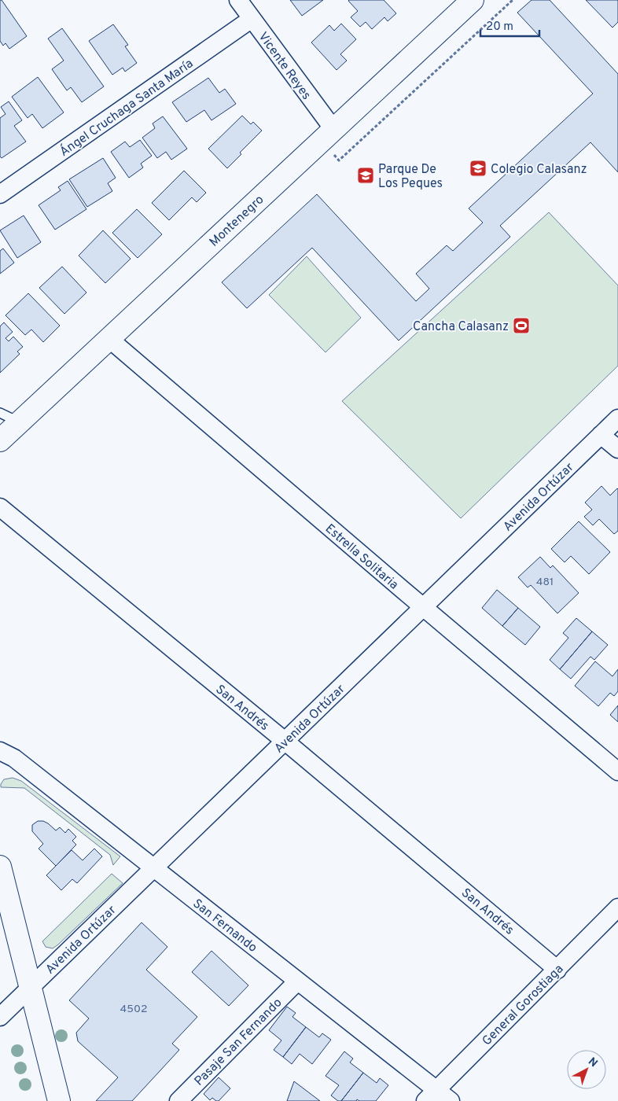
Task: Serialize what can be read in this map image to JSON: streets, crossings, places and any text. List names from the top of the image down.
{
  "streets": {
    "street": [
      "Vicente Reyes",
      "Ángel Cruchaga Santa María",
      "Montenegro",
      "Avenida Ortúzar",
      "Estrella Solitaria",
      "San Andrés",
      "San Fernando",
      "General Gorostiaga",
      "Pasaje San Fernando"
    ]
  },
  "crossings": [
    ["Vicente Reyes", "Ángel Cruchaga Santa María"],
    ["Vicente Reyes", "Montenegro"],
    ["Montenegro", "Estrella Solitaria"],
    ["Avenida Ortúzar", "Estrella Solitaria"],
    ["Avenida Ortúzar", "San Andrés"],
    ["Avenida Ortúzar", "San Fernando"],
    ["San Andrés", "General Gorostiaga"],
    ["San Fernando", "General Gorostiaga"],
    ["San Fernando", "Pasaje San Fernando"]
  ],
  "places": {
    "school or university": ["Colegio Calasanz", "Parque De Los Peques"],
    "sports": ["Cancha Calasanz"]
  },
  "house_numbers": ["481", "4502"],
  "scale_bar": "20 m",
  "north": "top right"
}
